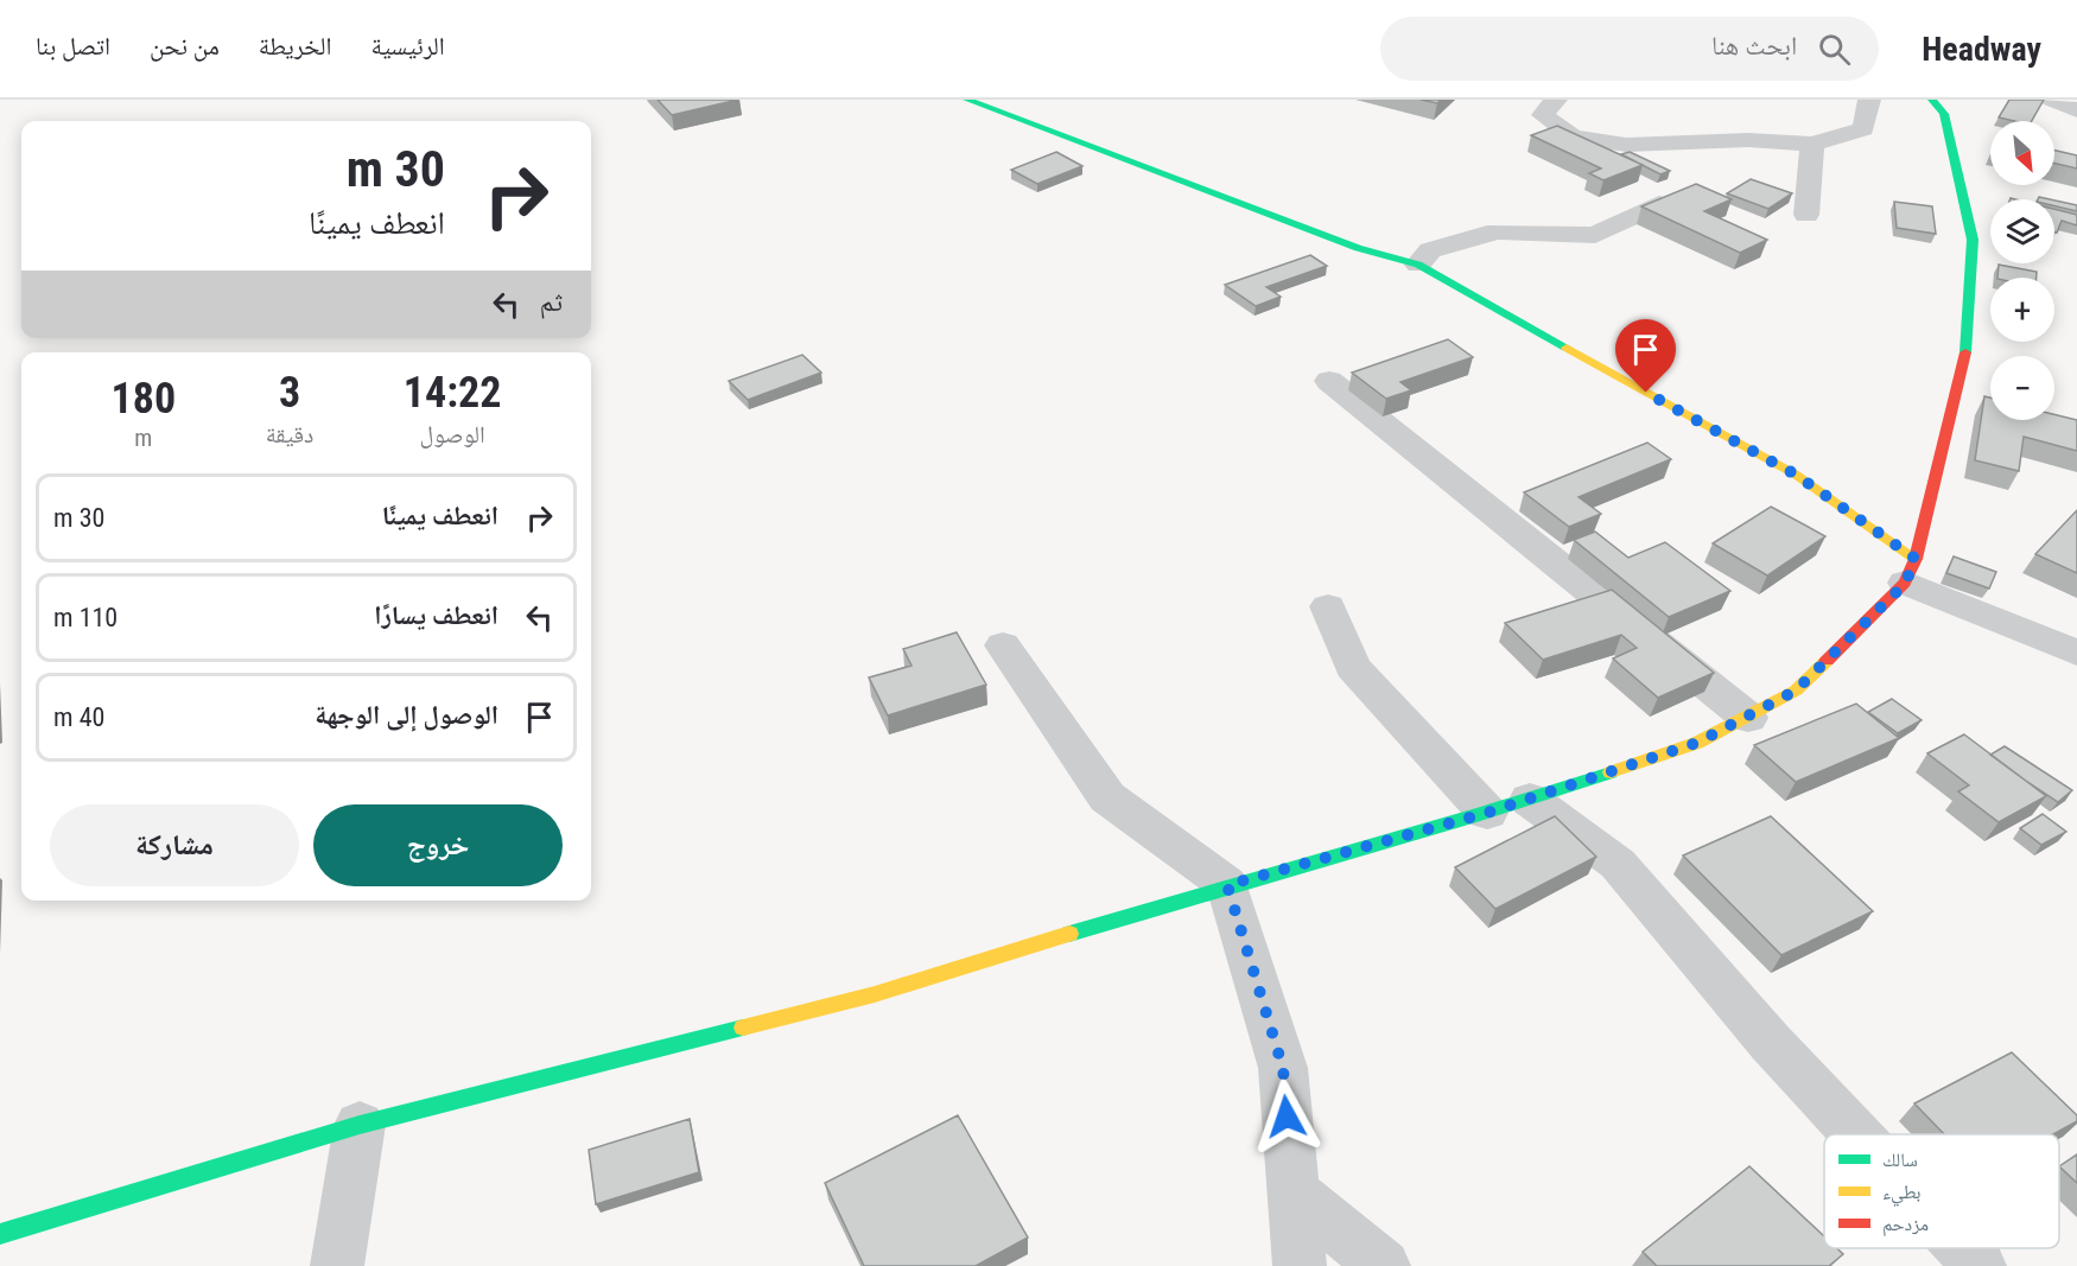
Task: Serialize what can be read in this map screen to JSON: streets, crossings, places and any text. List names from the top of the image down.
{
  "legend": ["سالك", "بطيء", "مزدحم"],
  "north": "bottom right",
  "page": {
    "header": "Headway",
    "search": "ابحث هنا",
    "nav": [
      "الرئيسية",
      "الخريطة",
      "من نحن",
      "اتصل بنا"
    ],
    "map_buttons": ["+", "−"],
    "turn": ["30 m", "انعطف يمينًا"],
    "then": "ثم",
    "eta": [
      "14:22",
      "الوصول",
      "3",
      "دقيقة",
      "180",
      "m"
    ],
    "list": [
      {
        "name": "انعطف يمينًا",
        "value": "30 m"
      },
      {
        "name": "انعطف يسارًا",
        "value": "110 m"
      },
      {
        "name": "الوصول إلى الوجهة",
        "value": "40 m"
      }
    ],
    "buttons": ["خروج", "مشاركة"]
  }
}
